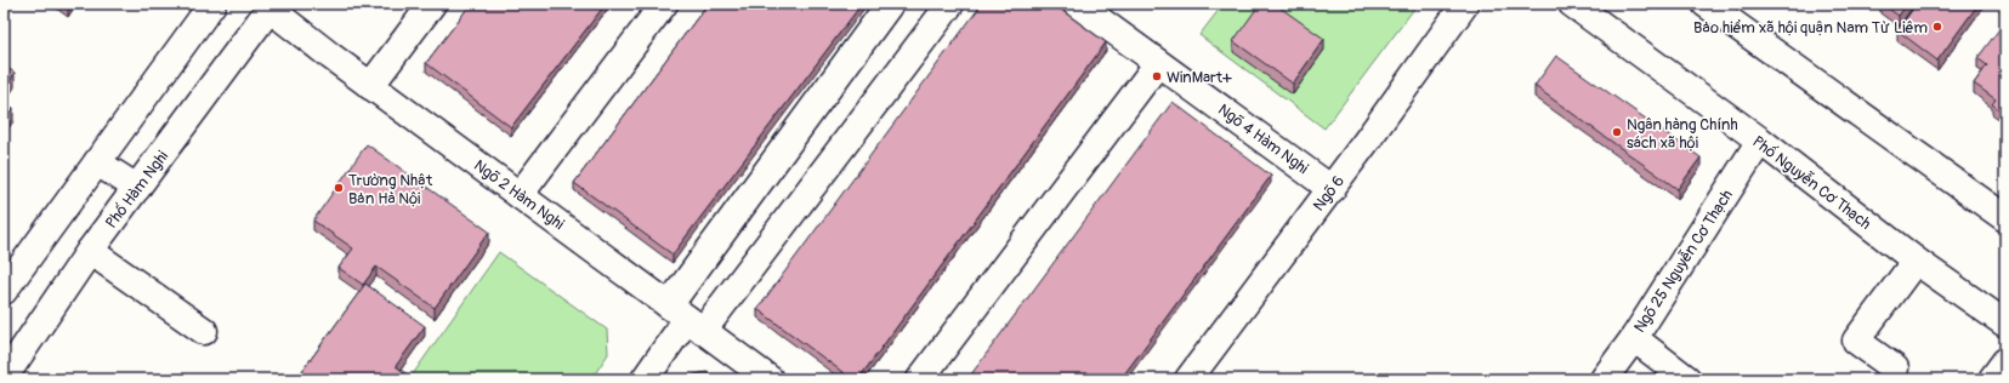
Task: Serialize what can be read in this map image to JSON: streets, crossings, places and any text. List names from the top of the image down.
{
  "streets": {
    "street": [
      "Ngõ 4 Hàm Nghi",
      "Phố Nguyễn Cơ Thạch",
      "Phố Hàm Nghi",
      "Ngõ 6",
      "Ngõ 2 Hàm Nghi",
      "Ngõ 25 Nguyễn Cơ Thạch"
    ]
  },
  "crossings": [
    ["Ngõ 4 Hàm Nghi", "Ngõ 6"],
    ["Phố Nguyễn Cơ Thạch", "Ngõ 25 Nguyễn Cơ Thạch"],
    ["Phố Hàm Nghi", "Ngõ 2 Hàm Nghi"]
  ],
  "places": [
    "Bảo hiểm xã hội quận Nam Từ Liêm",
    "WinMart+",
    "Ngân hàng Chính sách xã hội",
    "Trường Nhật Bản Hà Nội"
  ]
}
